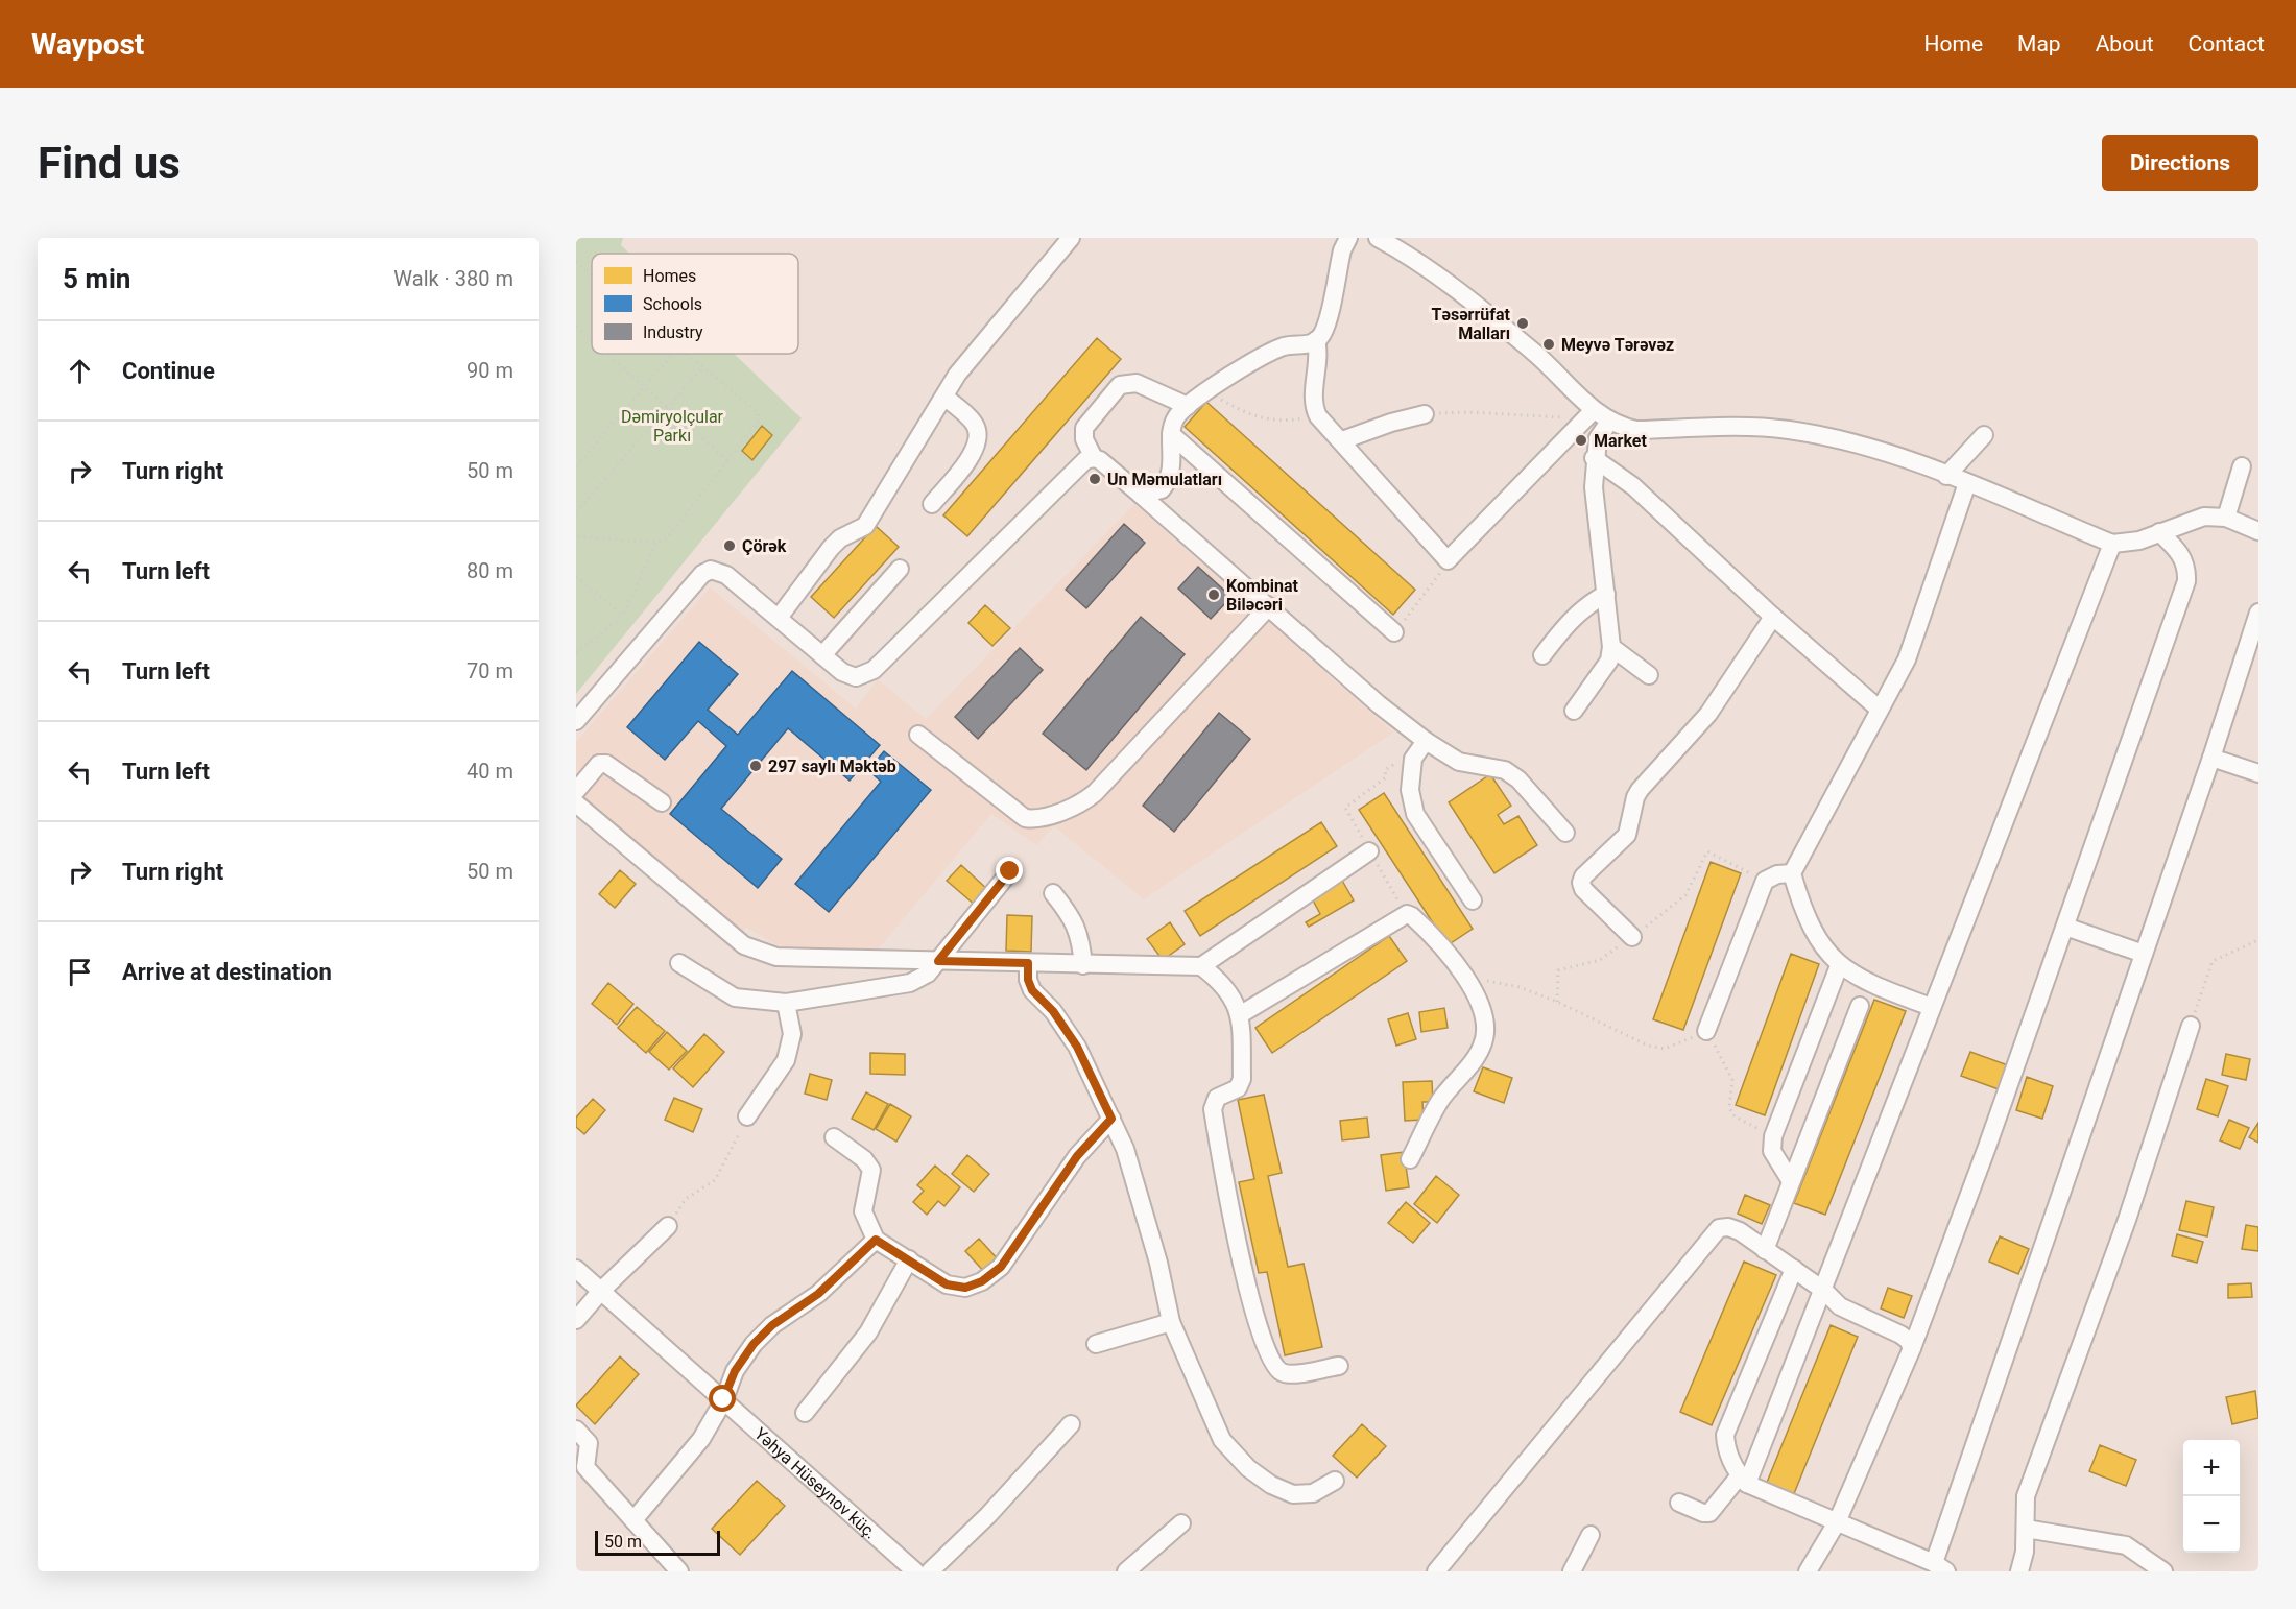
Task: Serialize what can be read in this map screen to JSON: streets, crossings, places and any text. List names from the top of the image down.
{
  "streets": {
    "street": ["Yəhya Hüseynov küç."]
  },
  "parks": ["Dəmiryolçular Parkı"],
  "places": [
    "Təsərrüfat Malları",
    "Meyvə Tərəvəz",
    "Market",
    "Un Məmulatları",
    "Çörək",
    "Kombinat Biləcəri",
    "297 saylı Məktəb"
  ],
  "legend": ["Homes", "Schools", "Industry"],
  "scale_bar": "50 m",
  "page": {
    "header": "Waypost",
    "nav": [
      "Home",
      "Map",
      "About",
      "Contact"
    ],
    "buttons": "Directions",
    "title": "Find us",
    "heading": ["5 min", "Walk · 380 m"],
    "list": [
      ["Continue", "90 m"],
      ["Turn right", "50 m"],
      ["Turn left", "80 m"],
      ["Turn left", "70 m"],
      ["Turn left", "40 m"],
      ["Turn right", "50 m"],
      "Arrive at destination"
    ],
    "map_buttons": ["+", "−"],
    "scale": "50 m"
  }
}
